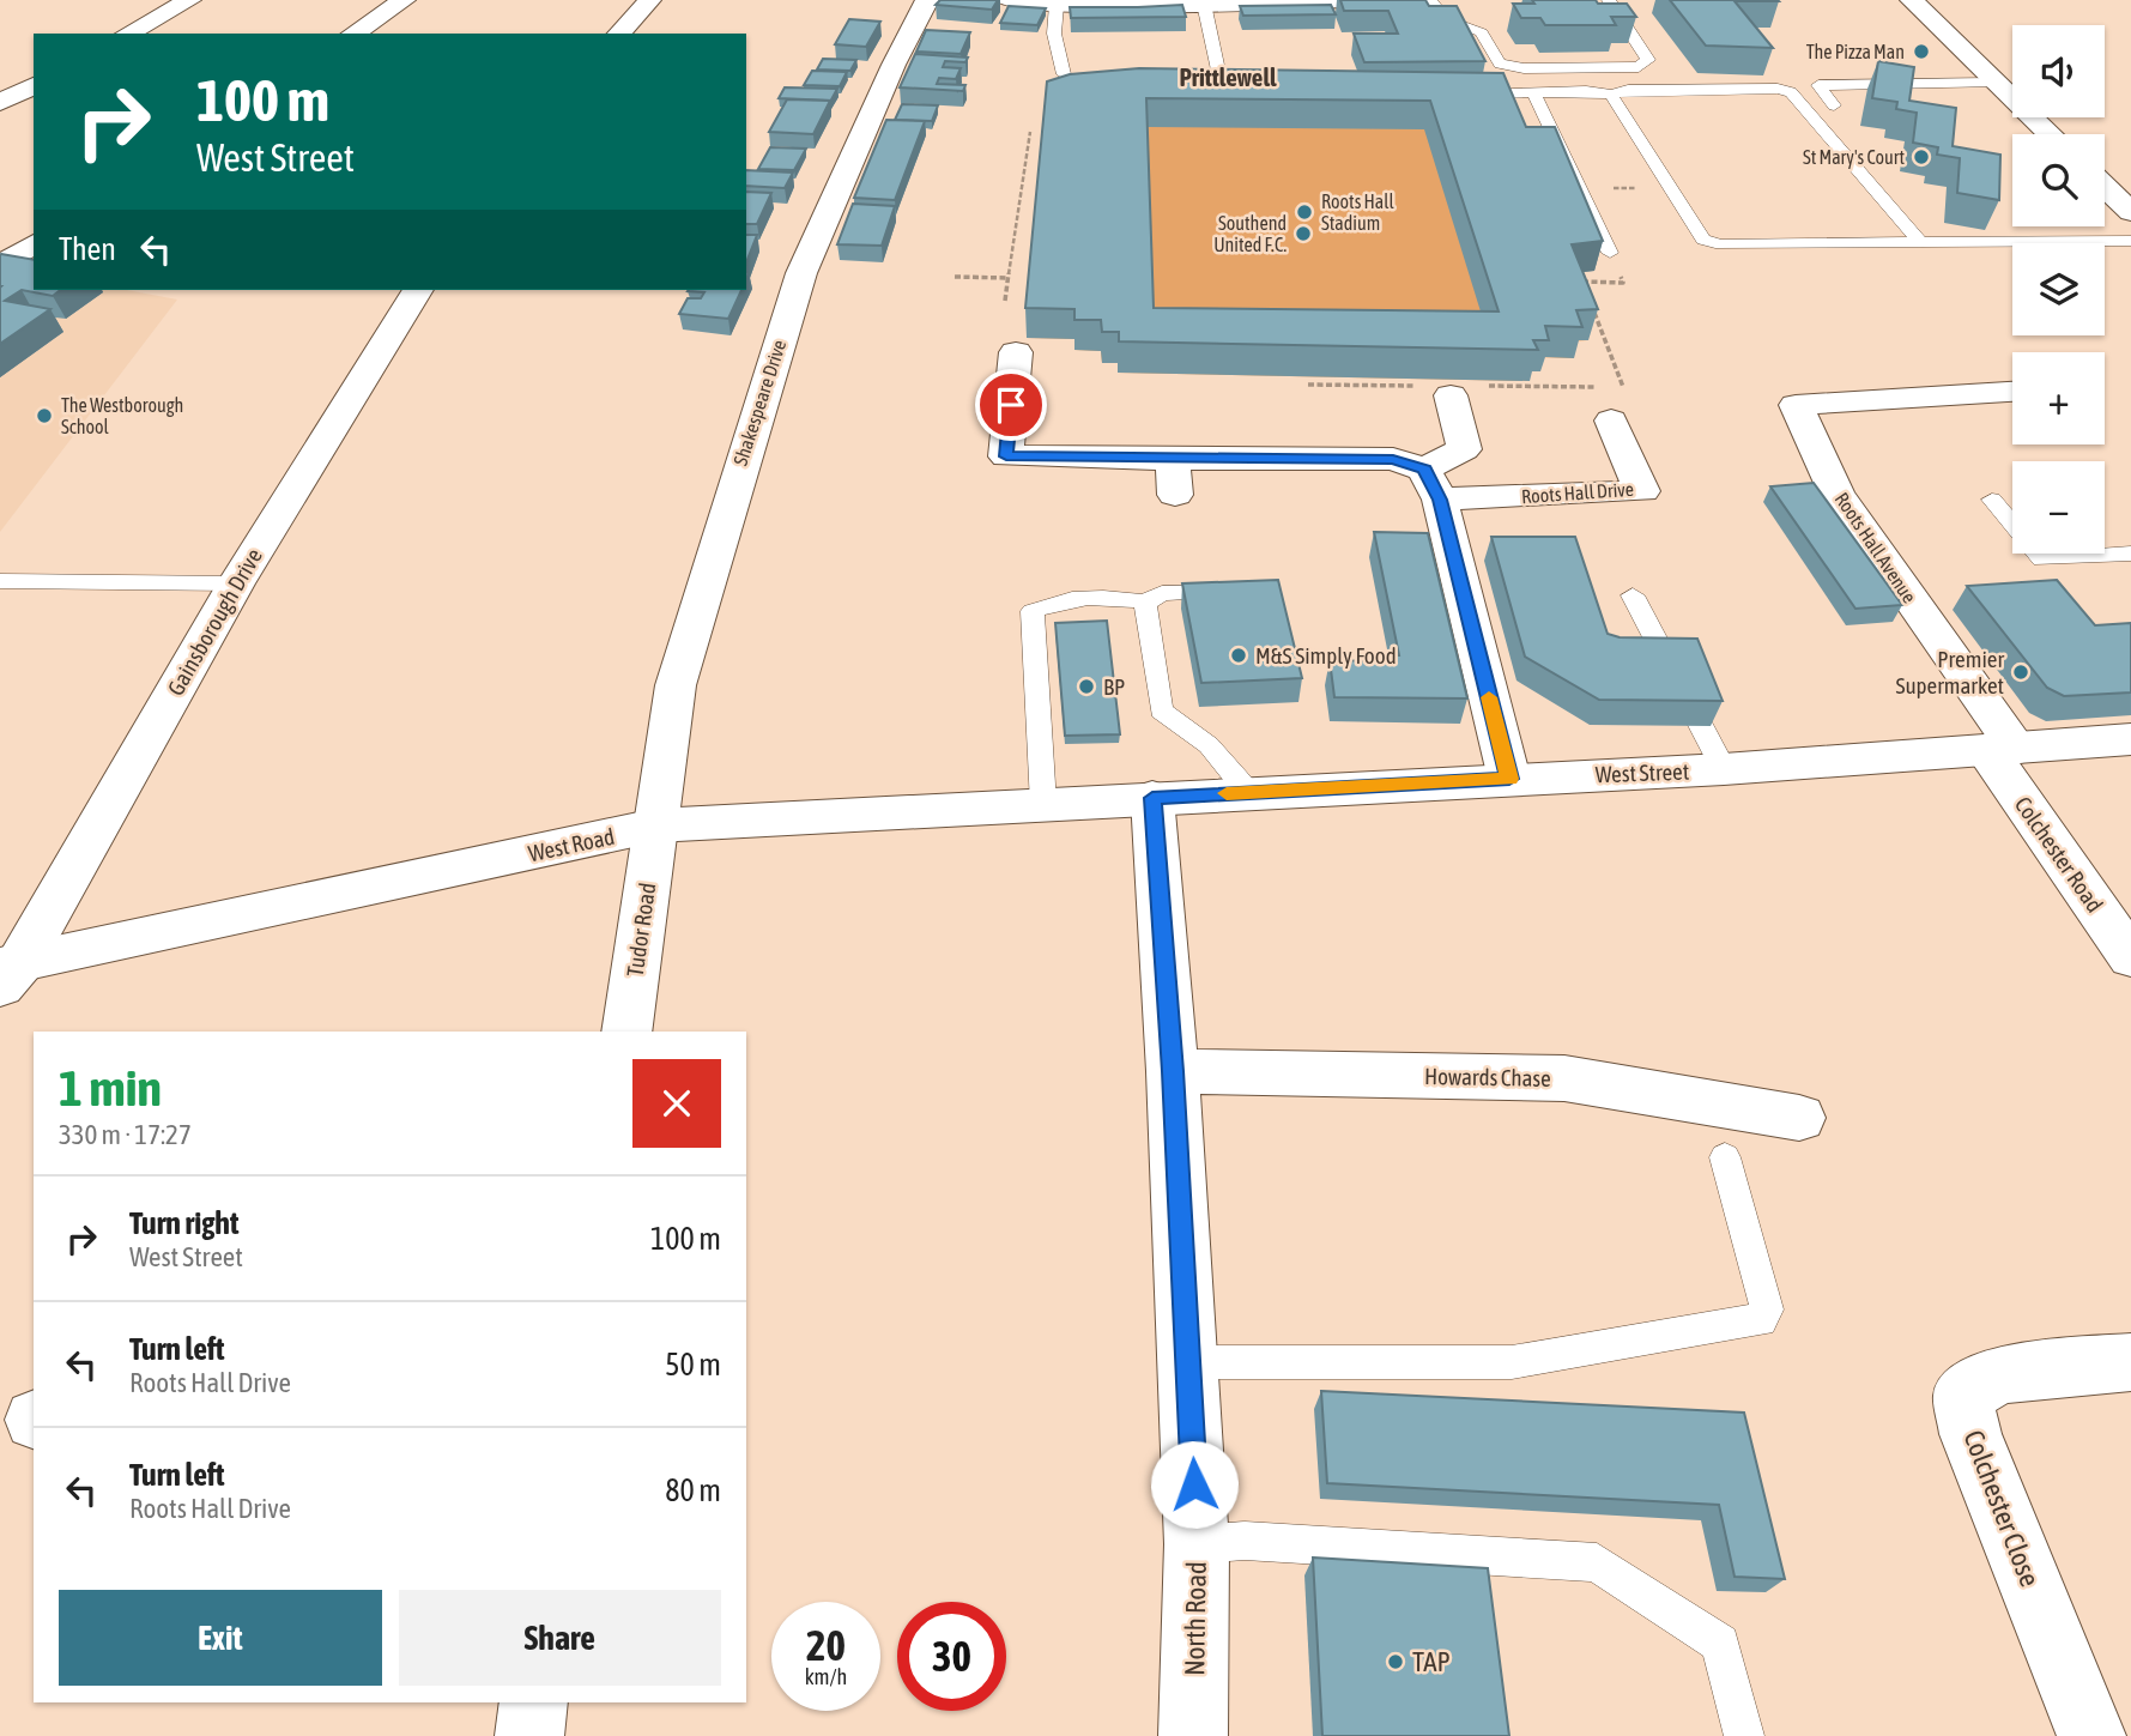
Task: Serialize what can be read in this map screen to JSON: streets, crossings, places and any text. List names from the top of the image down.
{
  "streets": {
    "main road": [
      "Shakespeare Drive",
      "Roots Hall Drive",
      "Roots Hall Avenue",
      "Gainsborough Drive",
      "West Street",
      "West Road",
      "Colchester Road",
      "Tudor Road",
      "Howards Chase",
      "Colchester Close",
      "North Road"
    ]
  },
  "crossings": [
    ["Shakespeare Drive", "West Road"],
    ["Shakespeare Drive", "Tudor Road"],
    ["Roots Hall Avenue", "West Street"],
    ["Roots Hall Avenue", "Colchester Road"],
    ["Gainsborough Drive", "West Road"],
    ["West Street", "West Road"],
    ["West Street", "Colchester Road"],
    ["West Street", "North Road"],
    ["West Road", "Tudor Road"],
    ["West Road", "North Road"],
    ["Howards Chase", "North Road"]
  ],
  "districts": ["Prittlewell"],
  "places": [
    "The Pizza Man",
    "St Mary's Court",
    "Roots Hall Stadium",
    "Southend United F.C.",
    "The Westborough School",
    "M&S Simply Food",
    "Premier Supermarket",
    "BP",
    "TAP"
  ],
  "page": {
    "map_buttons": ["+", "−"],
    "turn": ["100 m", "West Street"],
    "then": "Then",
    "heading": ["1 min", "330 m · 17:27"],
    "list": [
      {
        "name": "Turn right",
        "note": "West Street",
        "value": "100 m"
      },
      {
        "name": "Turn left",
        "note": "Roots Hall Drive",
        "value": "50 m"
      },
      {
        "name": "Turn left",
        "note": "Roots Hall Drive",
        "value": "80 m"
      }
    ],
    "buttons": ["Exit", "Share"],
    "speed": "20 km/h",
    "limit": "30"
  }
}
